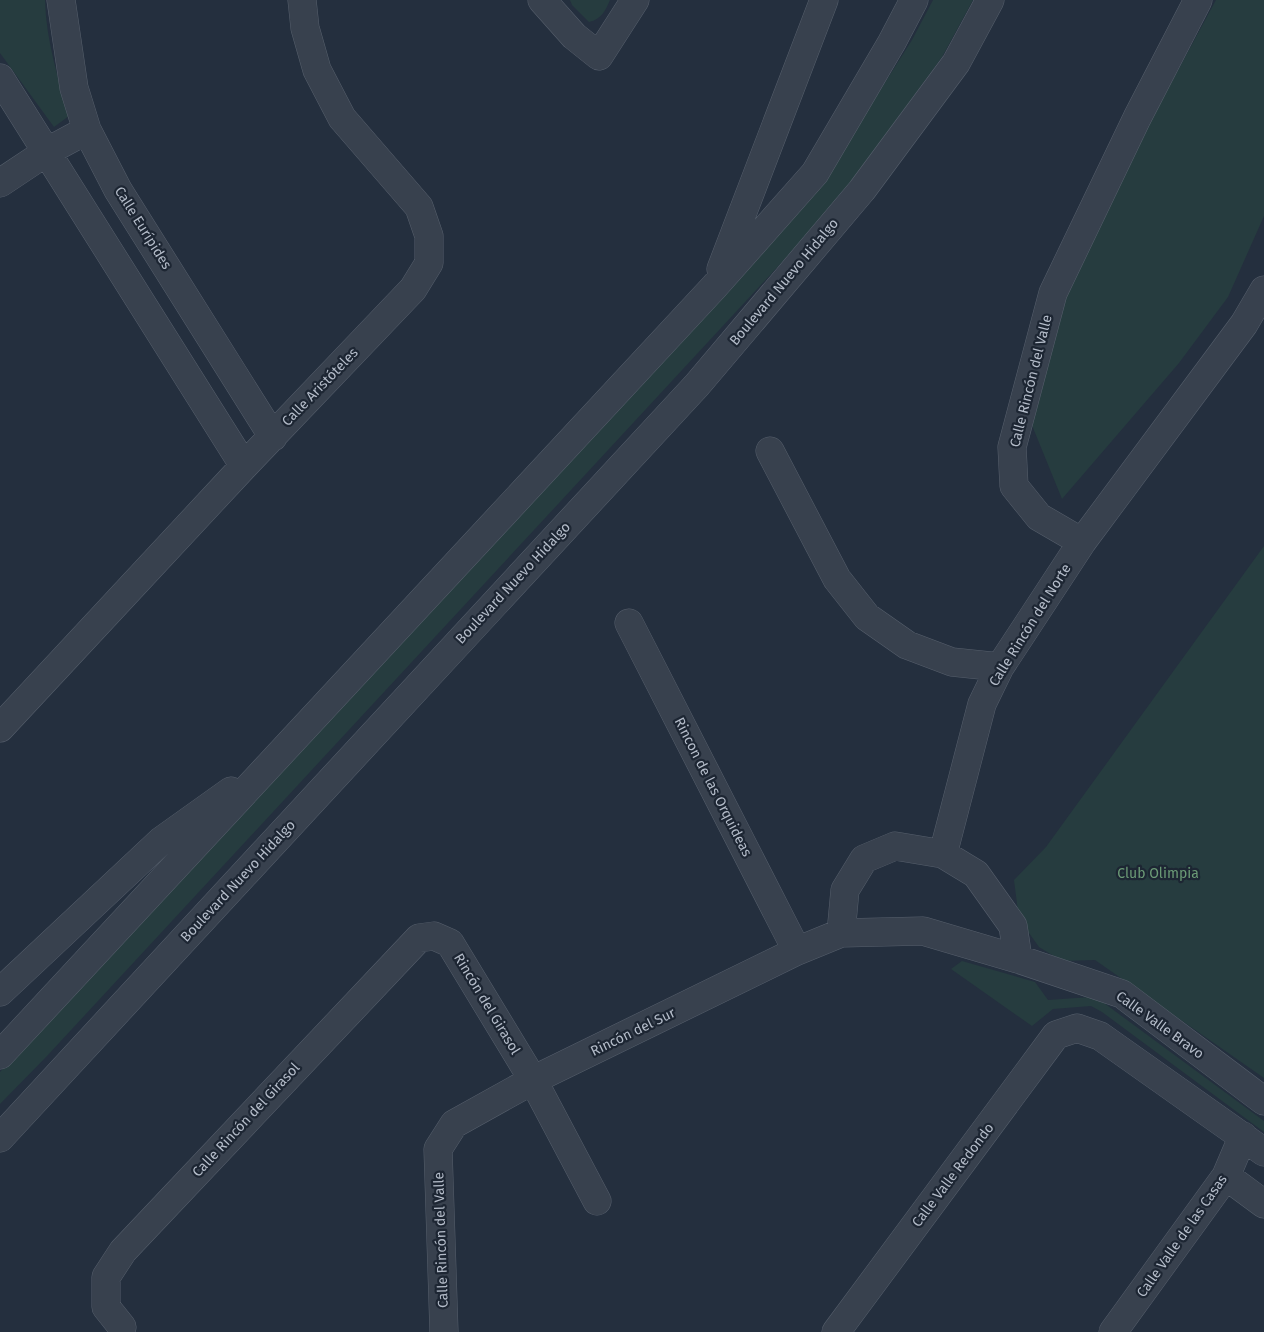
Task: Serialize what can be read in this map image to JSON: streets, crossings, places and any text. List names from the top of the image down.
{
  "streets": {
    "street": [
      "Calle Eurípides",
      "Boulevard Nuevo Hidalgo",
      "Calle Rincón del Valle",
      "Calle Aristóteles",
      "Calle Rincón del Norte",
      "Rincon de las Orquideas",
      "Rincón del Girasol",
      "Calle Valle Bravo",
      "Rincón del Sur",
      "Calle Rincón del Girasol",
      "Calle Valle Redondo",
      "Calle Valle de las Casas"
    ]
  },
  "crossings": [
    ["Calle Eurípides", "Calle Aristóteles"],
    ["Calle Rincón del Valle", "Calle Rincón del Norte"],
    ["Calle Rincón del Valle", "Rincón del Sur"],
    ["Rincon de las Orquideas", "Rincón del Sur"],
    ["Rincón del Girasol", "Rincón del Sur"],
    ["Rincón del Girasol", "Calle Rincón del Girasol"],
    ["Calle Valle Bravo", "Rincón del Sur"],
    ["Calle Valle Redondo", "Calle Valle de las Casas"]
  ],
  "parks": ["Club Olimpia"]
}
